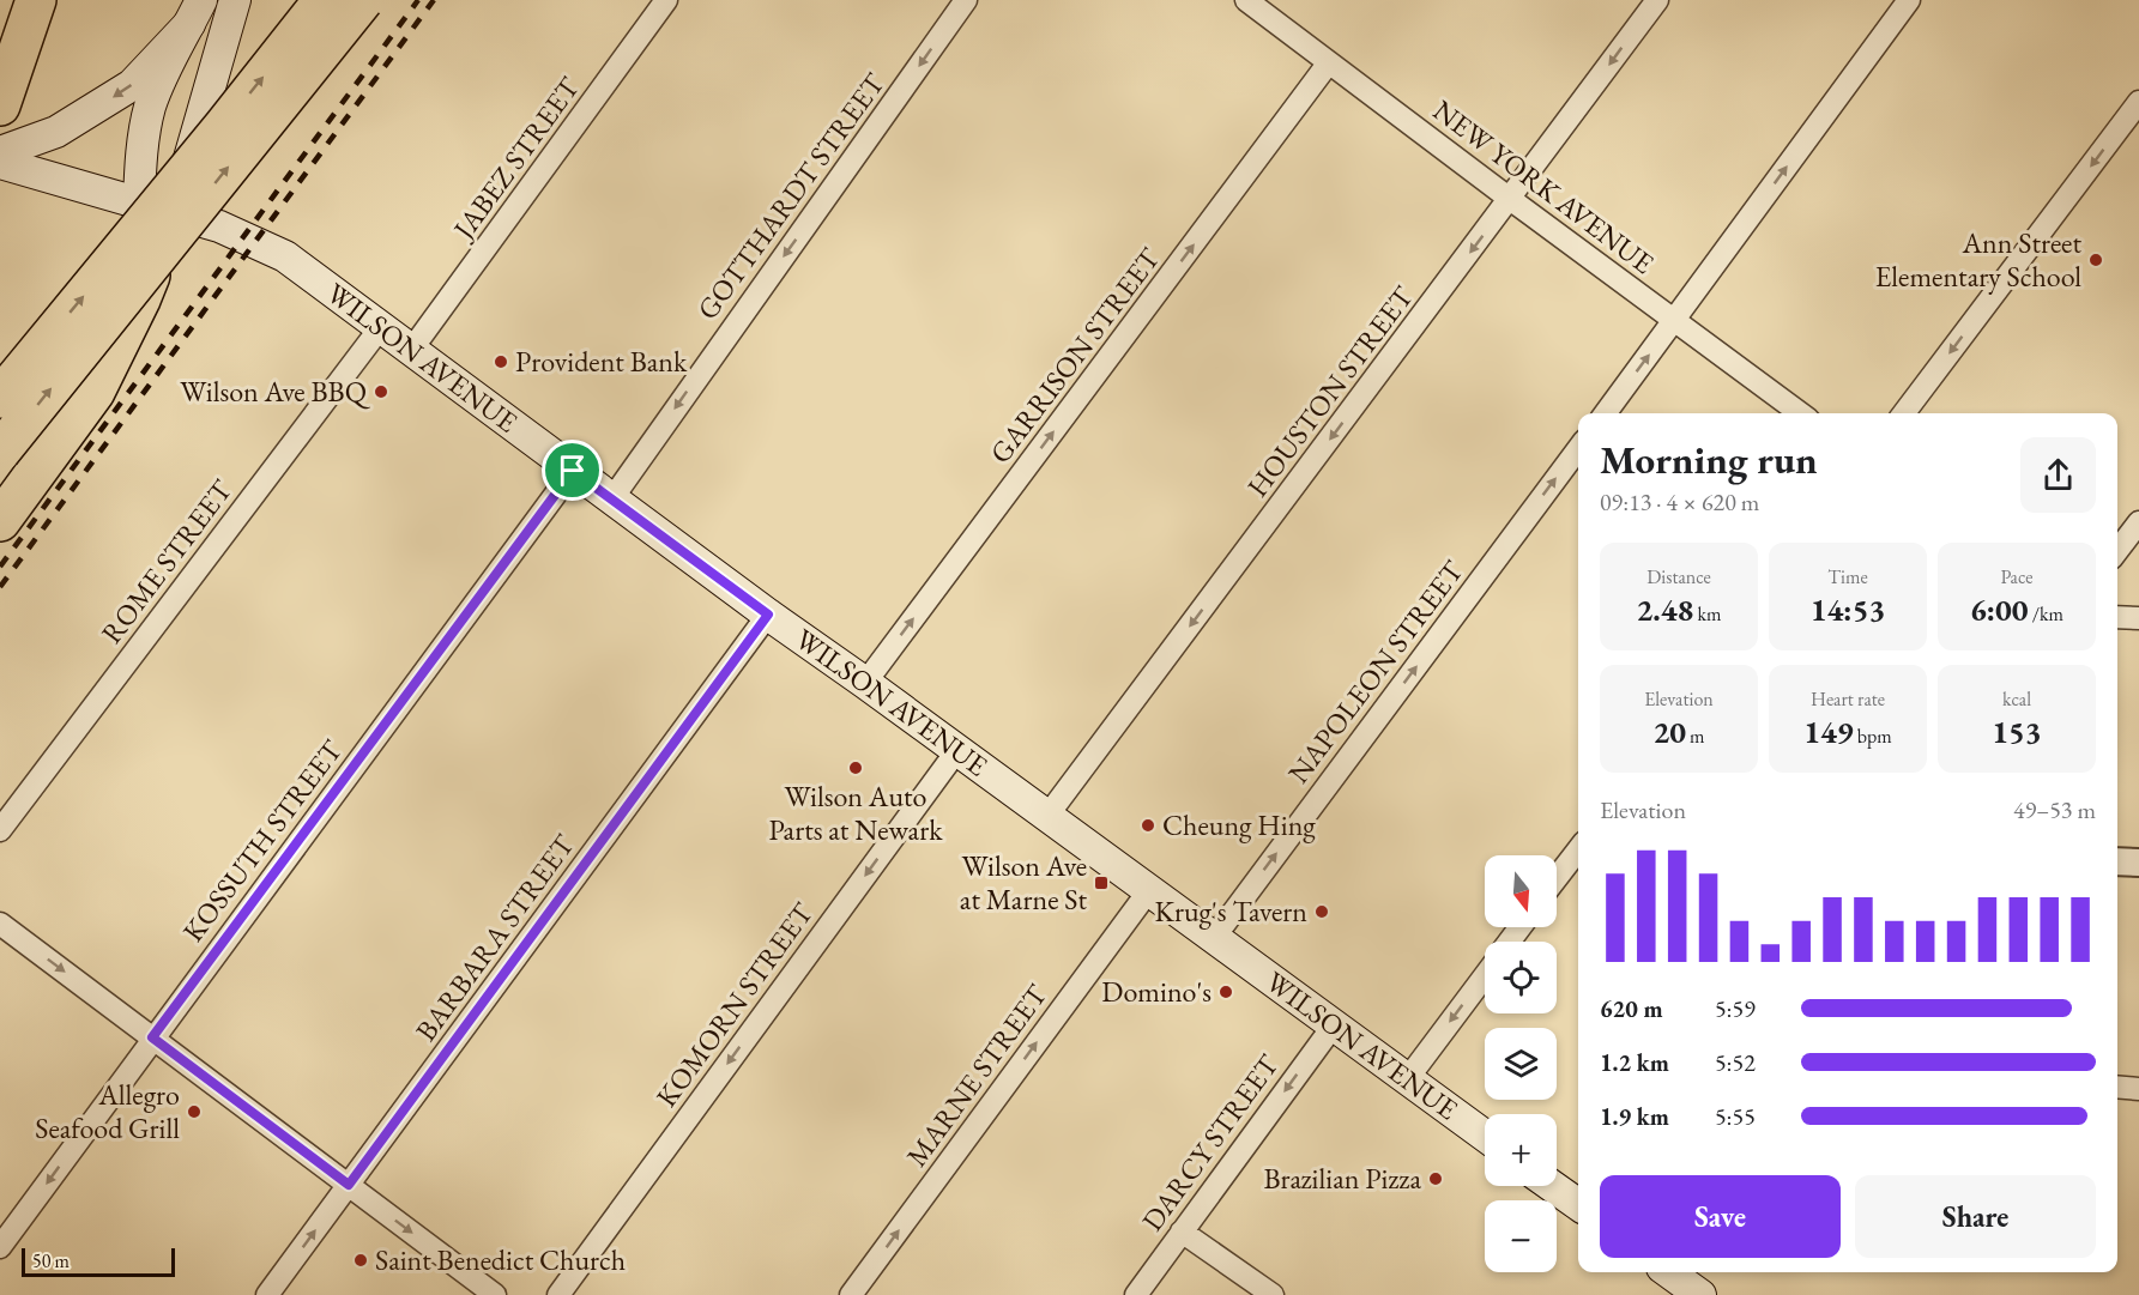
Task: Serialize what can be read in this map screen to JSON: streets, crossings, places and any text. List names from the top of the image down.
{
  "streets": {
    "main road": ["WILSON AVENUE"],
    "street": [
      "JABEZ STREET",
      "NEW YORK AVENUE",
      "GOTTHARDT STREET",
      "GARRISON STREET",
      "HOUSTON STREET",
      "ROME STREET",
      "NAPOLEON STREET",
      "KOSSUTH STREET",
      "BARBARA STREET",
      "KOMORN STREET",
      "MARNE STREET",
      "DARCY STREET"
    ]
  },
  "crossings": [
    ["JABEZ STREET", "WILSON AVENUE"],
    ["NEW YORK AVENUE", "GARRISON STREET"],
    ["NEW YORK AVENUE", "HOUSTON STREET"],
    ["GOTTHARDT STREET", "WILSON AVENUE"],
    ["GARRISON STREET", "WILSON AVENUE"],
    ["WILSON AVENUE", "HOUSTON STREET"],
    ["WILSON AVENUE", "ROME STREET"],
    ["WILSON AVENUE", "NAPOLEON STREET"],
    ["WILSON AVENUE", "KOSSUTH STREET"],
    ["WILSON AVENUE", "BARBARA STREET"],
    ["WILSON AVENUE", "KOMORN STREET"],
    ["WILSON AVENUE", "MARNE STREET"],
    ["WILSON AVENUE", "DARCY STREET"]
  ],
  "one_way": [
    "GOTTHARDT STREET",
    "GARRISON STREET",
    "HOUSTON STREET",
    "NAPOLEON STREET",
    "KOMORN STREET",
    "MARNE STREET",
    "DARCY STREET"
  ],
  "places": {
    "other": [
      "Ann Street Elementary School",
      "Provident Bank",
      "Wilson Ave BBQ",
      "Wilson Auto Parts at Newark",
      "Cheung Hing",
      "Krug's Tavern",
      "Domino's",
      "Allegro Seafood Grill",
      "Brazilian Pizza",
      "Saint Benedict Church"
    ],
    "transit": ["Wilson Ave at Marne St"]
  },
  "scale_bar": "50 m",
  "north": "bottom",
  "page": {
    "heading": ["Morning run", "09:13 · 4 × 620 m"],
    "stats": [
      ["Distance", "2.48 km"],
      ["Time", "14:53"],
      ["Pace", "6:00 /km"],
      ["Elevation", "20 m"],
      ["Heart rate", "149 bpm"],
      ["kcal", "153"]
    ],
    "chart": ["Elevation", "49–53 m"],
    "map_buttons": ["+", "−"],
    "list": [
      {
        "name": "620 m",
        "note": "5:59"
      },
      {
        "name": "1.2 km",
        "note": "5:52"
      },
      {
        "name": "1.9 km",
        "note": "5:55"
      }
    ],
    "buttons": ["Save", "Share"],
    "scale": "50 m"
  }
}
